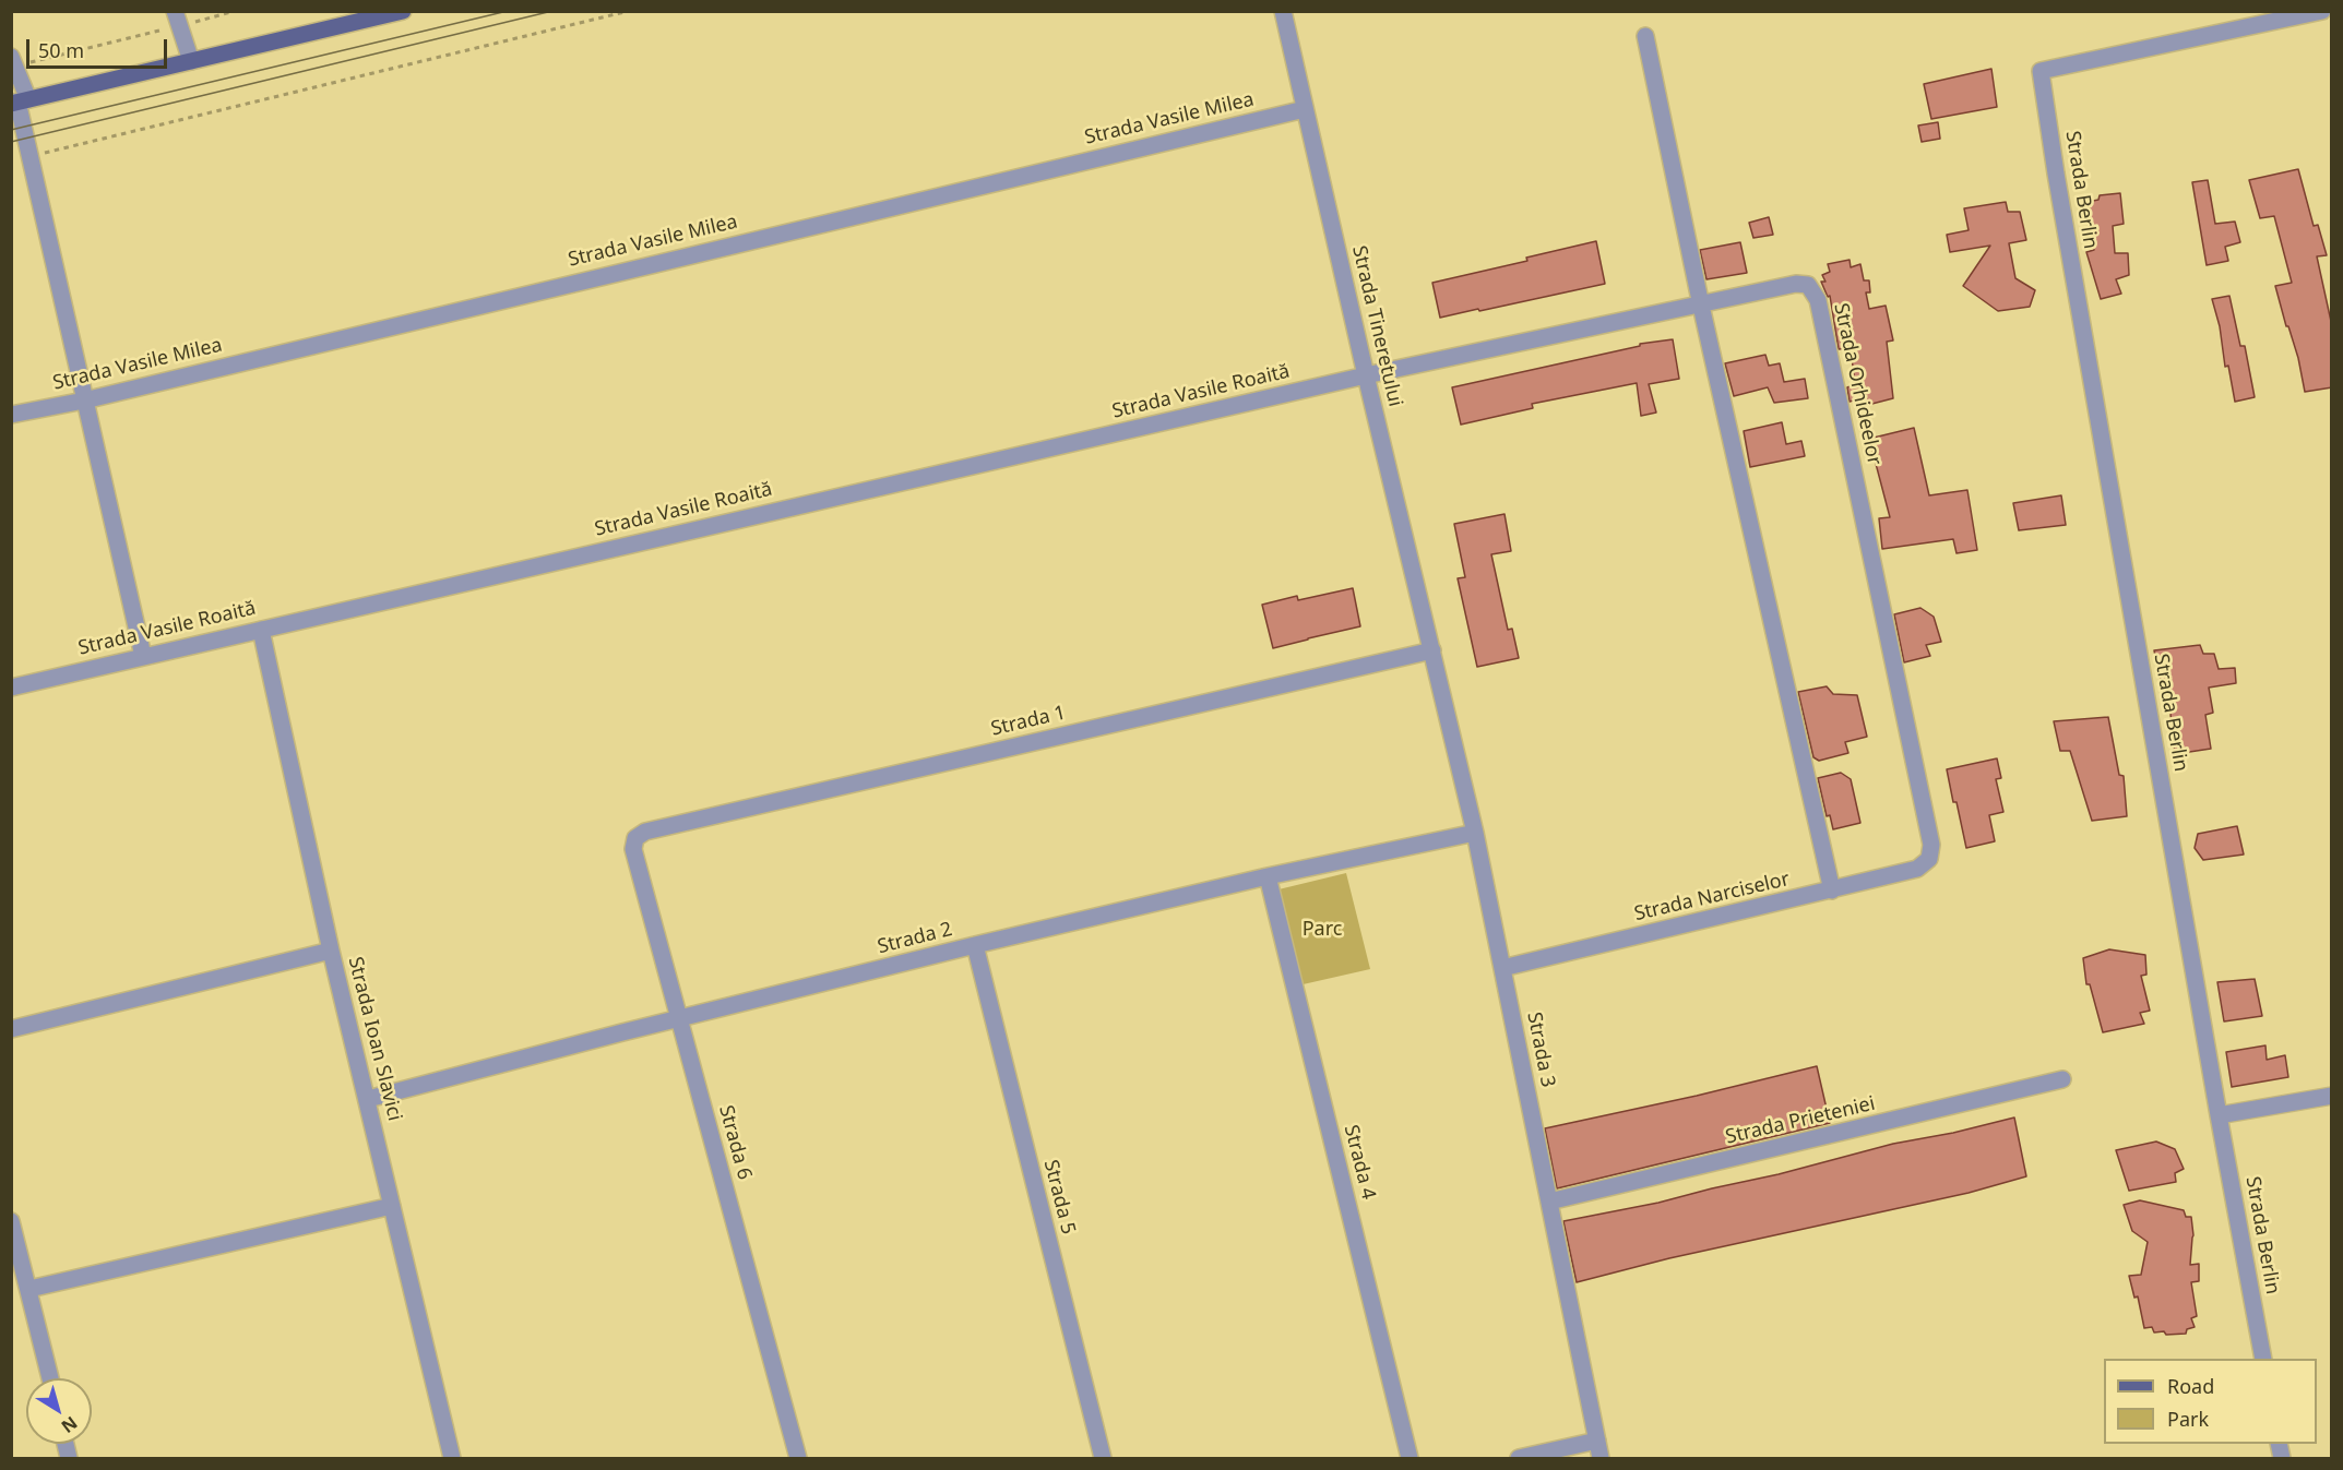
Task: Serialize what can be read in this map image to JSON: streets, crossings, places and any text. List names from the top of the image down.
{
  "streets": {
    "street": [
      "Strada Vasile Milea",
      "Strada Berlin",
      "Strada Tineretului",
      "Strada Orhideelor",
      "Strada Vasile Roaită",
      "Strada 1",
      "Strada Narciselor",
      "Strada 2",
      "Strada Ioan Slavici",
      "Strada 3",
      "Strada Prieteniei",
      "Strada 6",
      "Strada 4",
      "Strada 5"
    ]
  },
  "crossings": [
    ["Strada Vasile Milea", "Strada Tineretului"],
    ["Strada Tineretului", "Strada Orhideelor"],
    ["Strada Tineretului", "Strada Vasile Roaită"],
    ["Strada Tineretului", "Strada 1"],
    ["Strada Tineretului", "Strada 3"],
    ["Strada Orhideelor", "Strada Vasile Roaită"],
    ["Strada Orhideelor", "Strada Narciselor"],
    ["Strada Vasile Roaită", "Strada Ioan Slavici"],
    ["Strada 1", "Strada 3"],
    ["Strada 1", "Strada 6"],
    ["Strada Narciselor", "Strada 3"],
    ["Strada 2", "Strada Ioan Slavici"],
    ["Strada 2", "Strada 3"],
    ["Strada 2", "Strada 6"],
    ["Strada 2", "Strada 4"],
    ["Strada 2", "Strada 5"],
    ["Strada 3", "Strada Prieteniei"]
  ],
  "parks": ["Parc"],
  "legend": ["Road", "Park"],
  "scale_bar": "50 m",
  "north": "bottom right"
}
